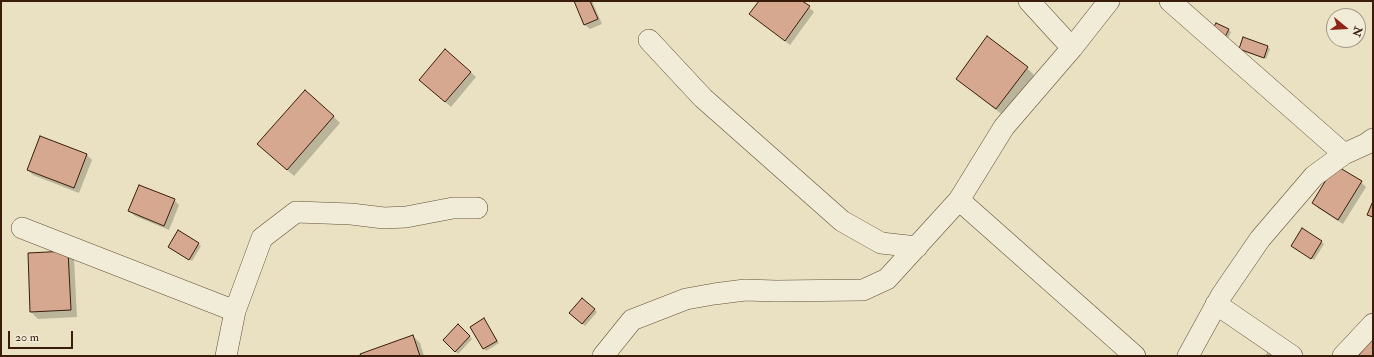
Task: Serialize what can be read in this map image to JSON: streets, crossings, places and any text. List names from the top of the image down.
{
  "scale_bar": "20 m",
  "north": "right"
}
